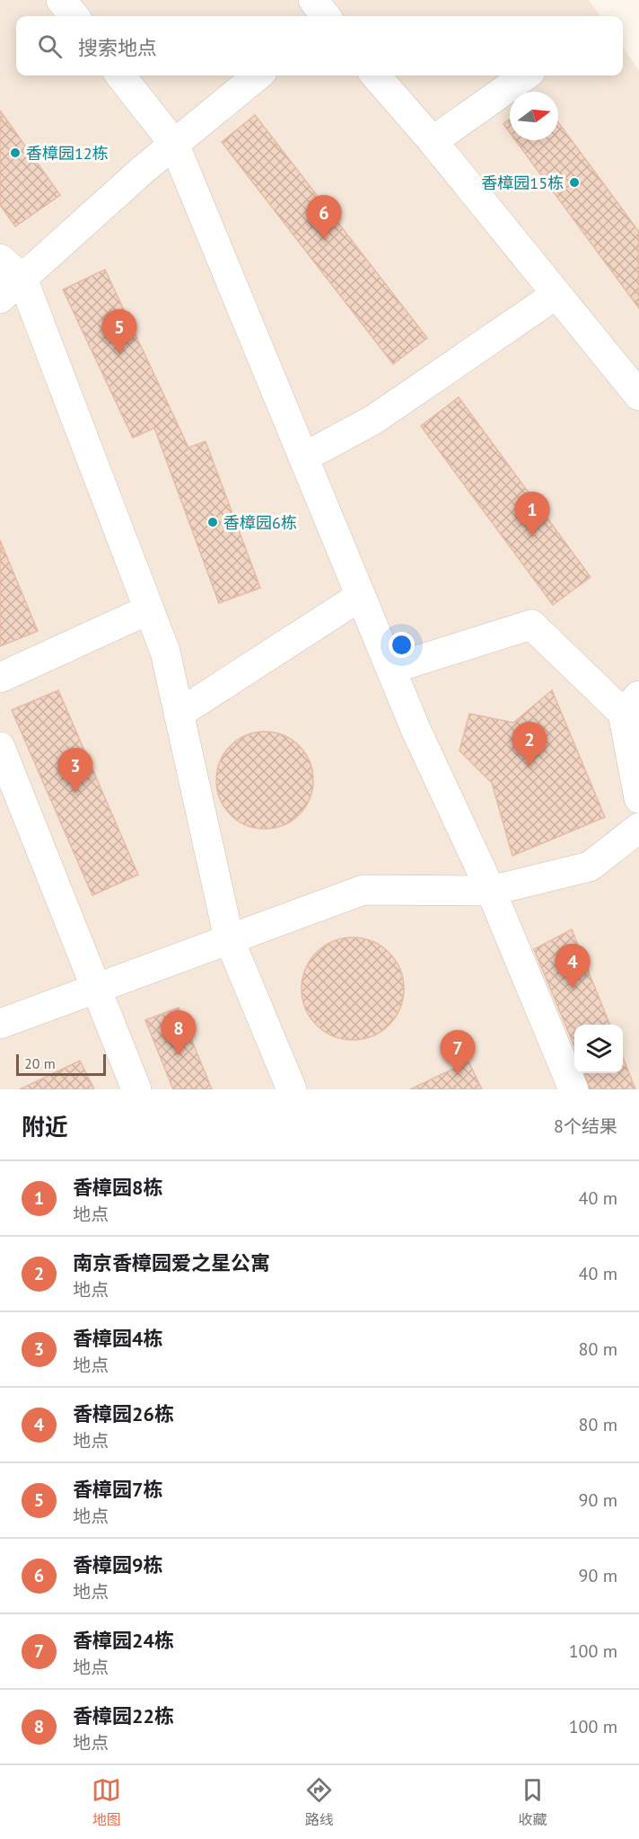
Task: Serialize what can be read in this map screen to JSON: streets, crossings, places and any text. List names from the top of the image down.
{
  "places": ["香樟园12栋", "香樟园15栋", "香樟园6栋"],
  "scale_bar": "20 m",
  "north": "right",
  "page": {
    "search": "搜索地点",
    "pins": [
      "6",
      "5",
      "1",
      "2",
      "3",
      "4",
      "8",
      "7"
    ],
    "scale": "20 m",
    "heading": ["附近", "8个结果"],
    "list": [
      {
        "mark": "1",
        "name": "香樟园8栋",
        "note": "地点",
        "value": "40 m"
      },
      {
        "mark": "2",
        "name": "南京香樟园爱之星公寓",
        "note": "地点",
        "value": "40 m"
      },
      {
        "mark": "3",
        "name": "香樟园4栋",
        "note": "地点",
        "value": "80 m"
      },
      {
        "mark": "4",
        "name": "香樟园26栋",
        "note": "地点",
        "value": "80 m"
      },
      {
        "mark": "5",
        "name": "香樟园7栋",
        "note": "地点",
        "value": "90 m"
      },
      {
        "mark": "6",
        "name": "香樟园9栋",
        "note": "地点",
        "value": "90 m"
      },
      {
        "mark": "7",
        "name": "香樟园24栋",
        "note": "地点",
        "value": "100 m"
      },
      {
        "mark": "8",
        "name": "香樟园22栋",
        "note": "地点",
        "value": "100 m"
      }
    ],
    "nav": ["地图", "路线", "收藏"]
  }
}
